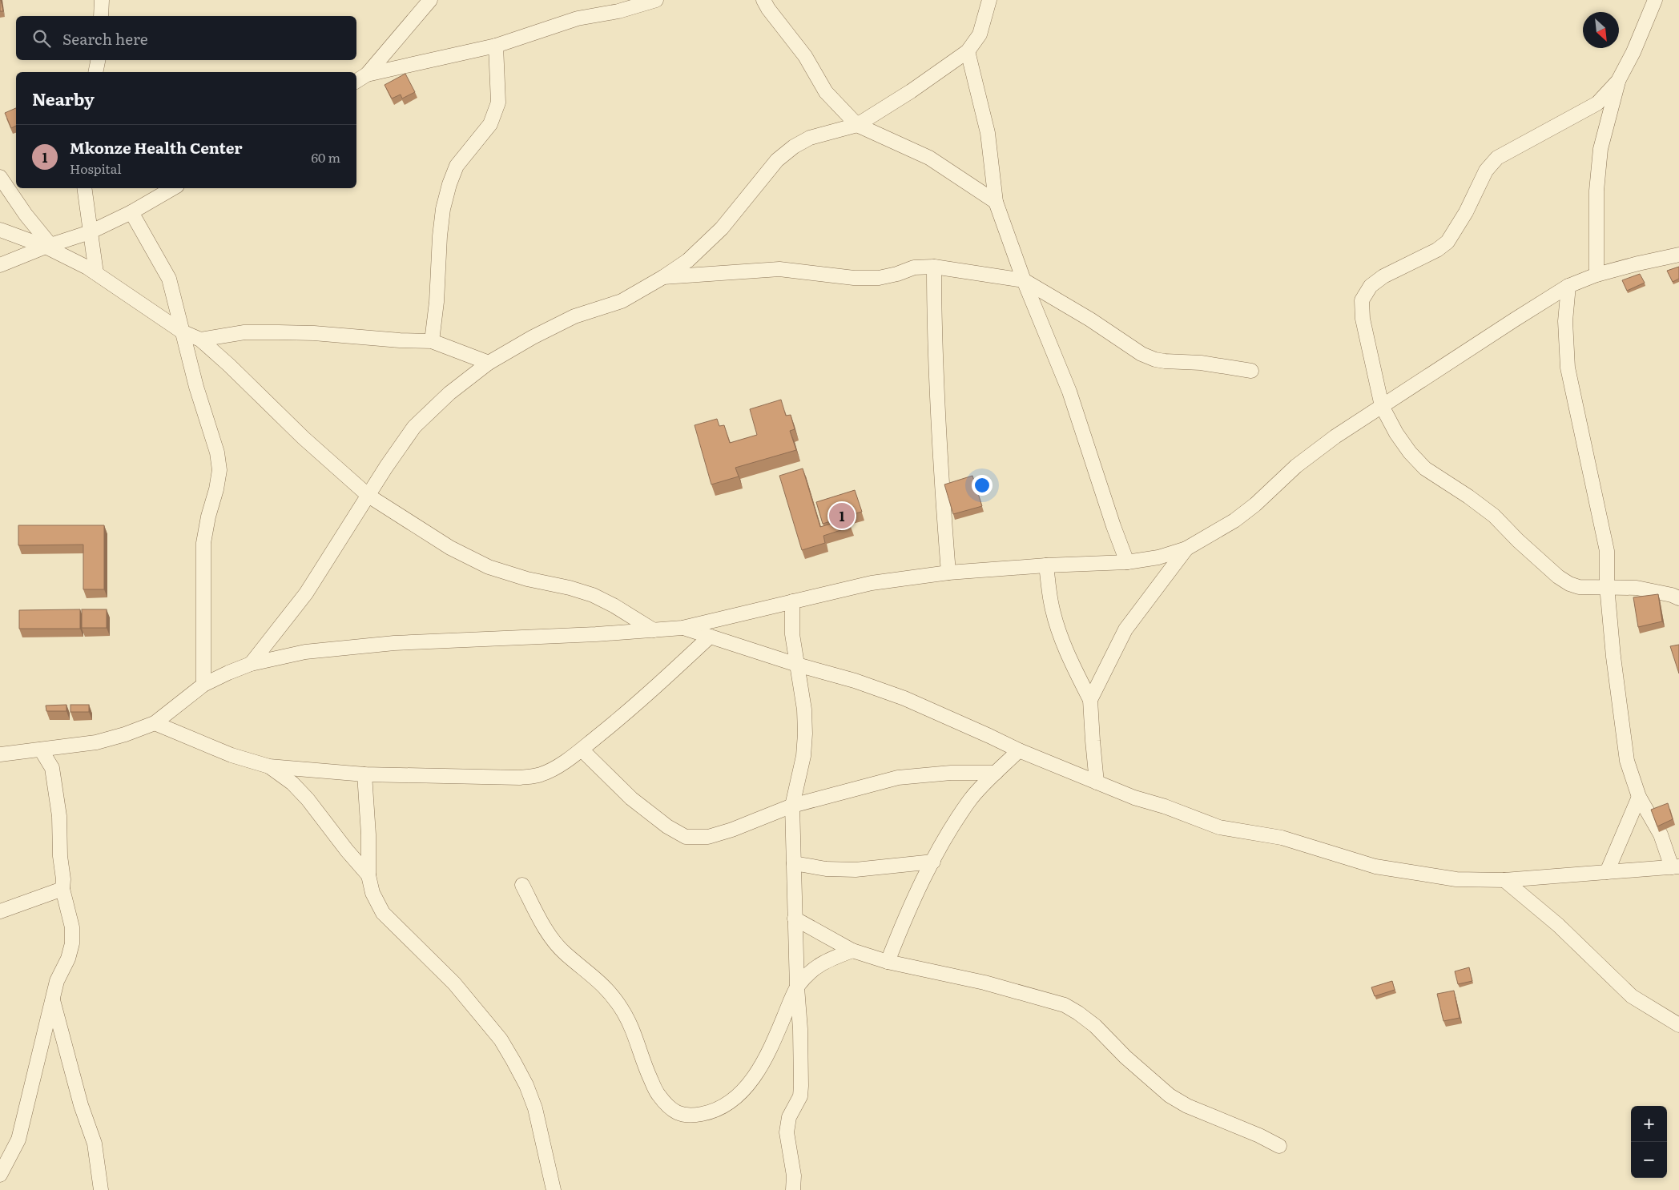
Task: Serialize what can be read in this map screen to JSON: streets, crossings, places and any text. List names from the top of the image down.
{
  "north": "bottom right",
  "page": {
    "search": "Search here",
    "heading": "Nearby",
    "list": [
      {
        "mark": "1",
        "name": "Mkonze Health Center",
        "note": "Hospital",
        "value": "60 m"
      }
    ],
    "pins": "1",
    "map_buttons": ["+", "−"]
  }
}
